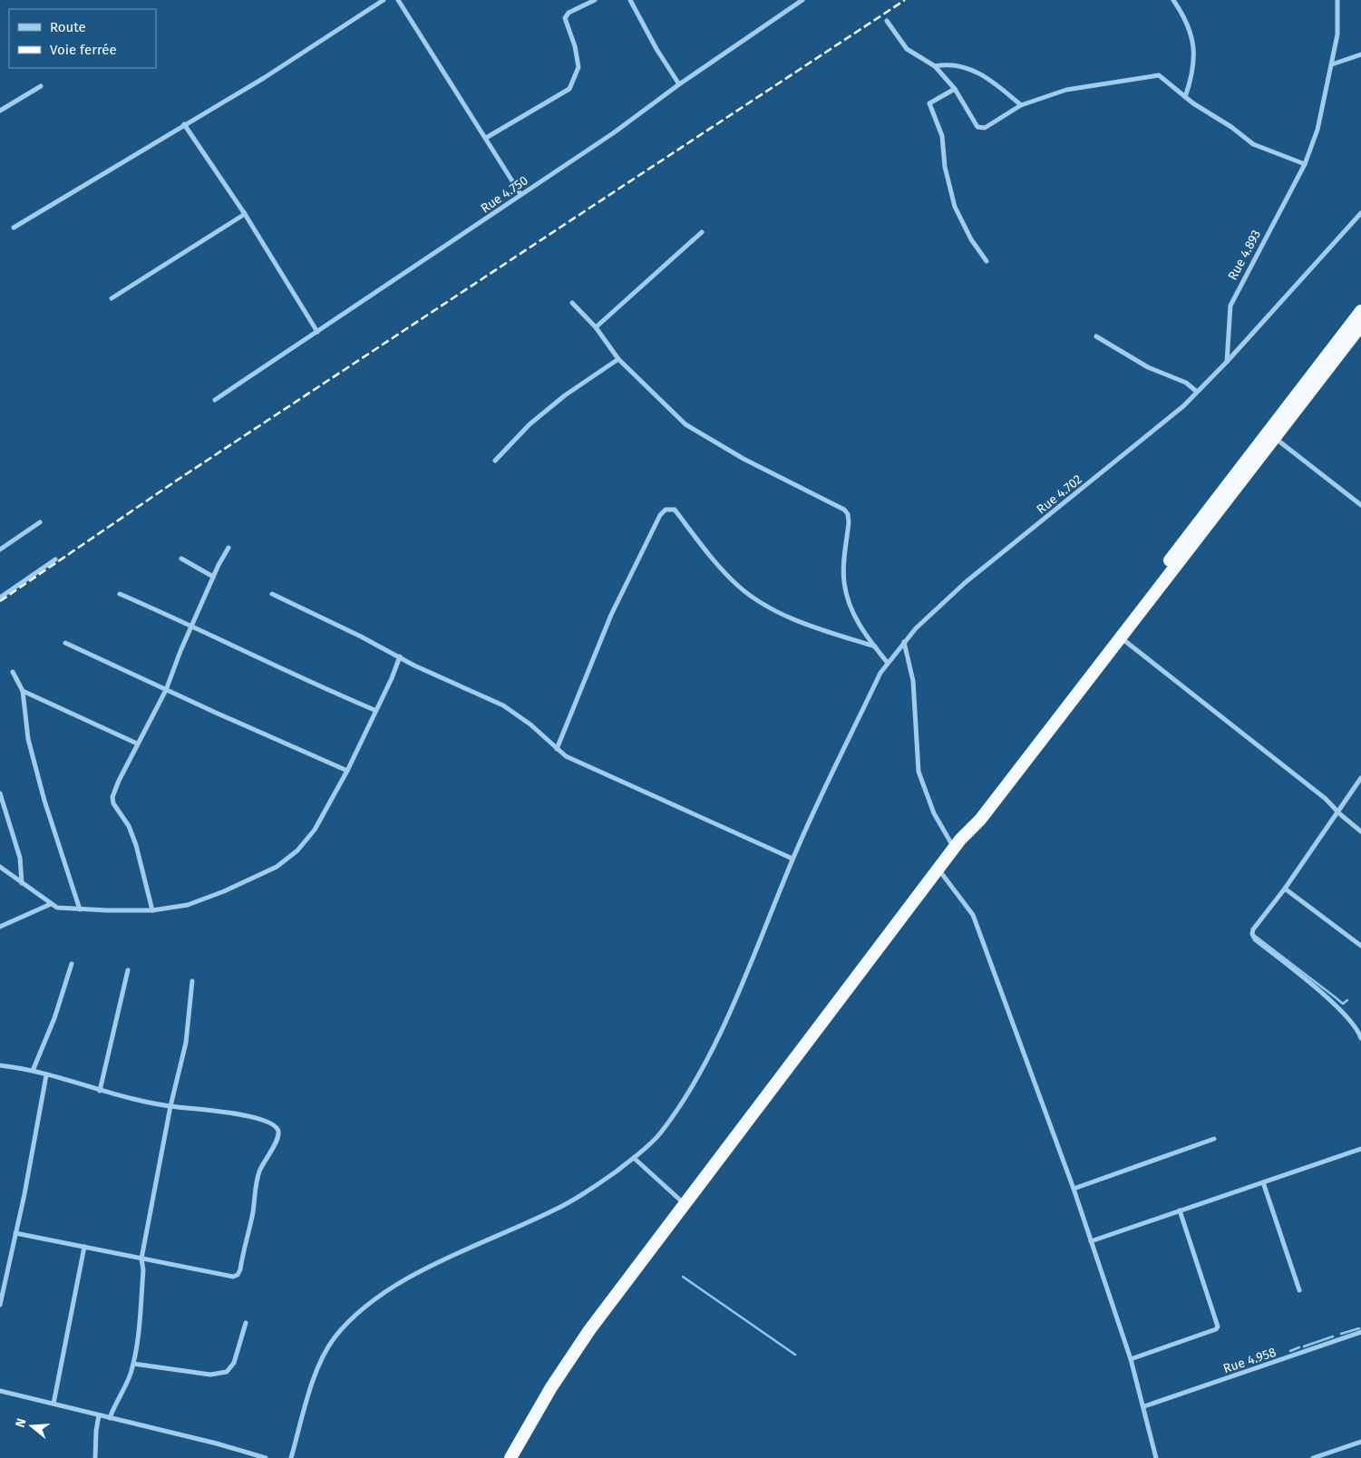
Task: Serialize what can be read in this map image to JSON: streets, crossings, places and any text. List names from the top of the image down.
{
  "streets": {
    "street": [
      "Rue 4.750",
      "Rue 4.893",
      "Rue 4.702",
      "Rue 4.958"
    ]
  },
  "crossings": [
    ["Rue 4.893", "Rue 4.702"]
  ],
  "legend": ["Route", "Voie ferrée"],
  "north": "left"
}
